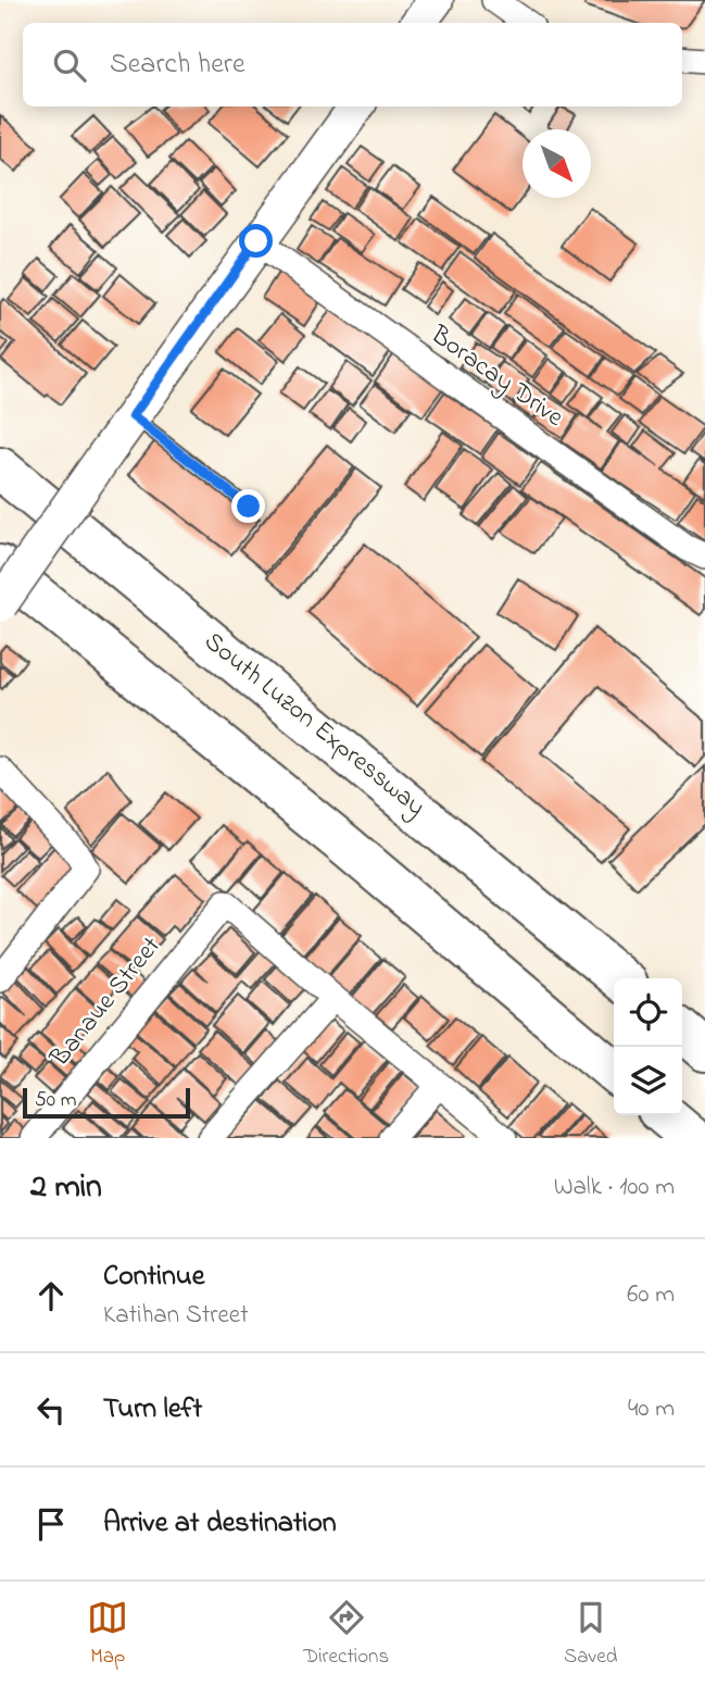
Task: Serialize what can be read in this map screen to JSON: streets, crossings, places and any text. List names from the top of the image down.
{
  "streets": {
    "highway": ["South Luzon Expressway"],
    "street": ["Boracay Drive", "Banaue Street"]
  },
  "scale_bar": "50 m",
  "north": "bottom right",
  "page": {
    "search": "Search here",
    "scale": "50 m",
    "heading": ["2 min", "Walk · 100 m"],
    "list": [
      ["Continue", "Katihan Street", "60 m"],
      ["Turn left", "40 m"],
      "Arrive at destination"
    ],
    "nav": ["Map", "Directions", "Saved"]
  }
}
